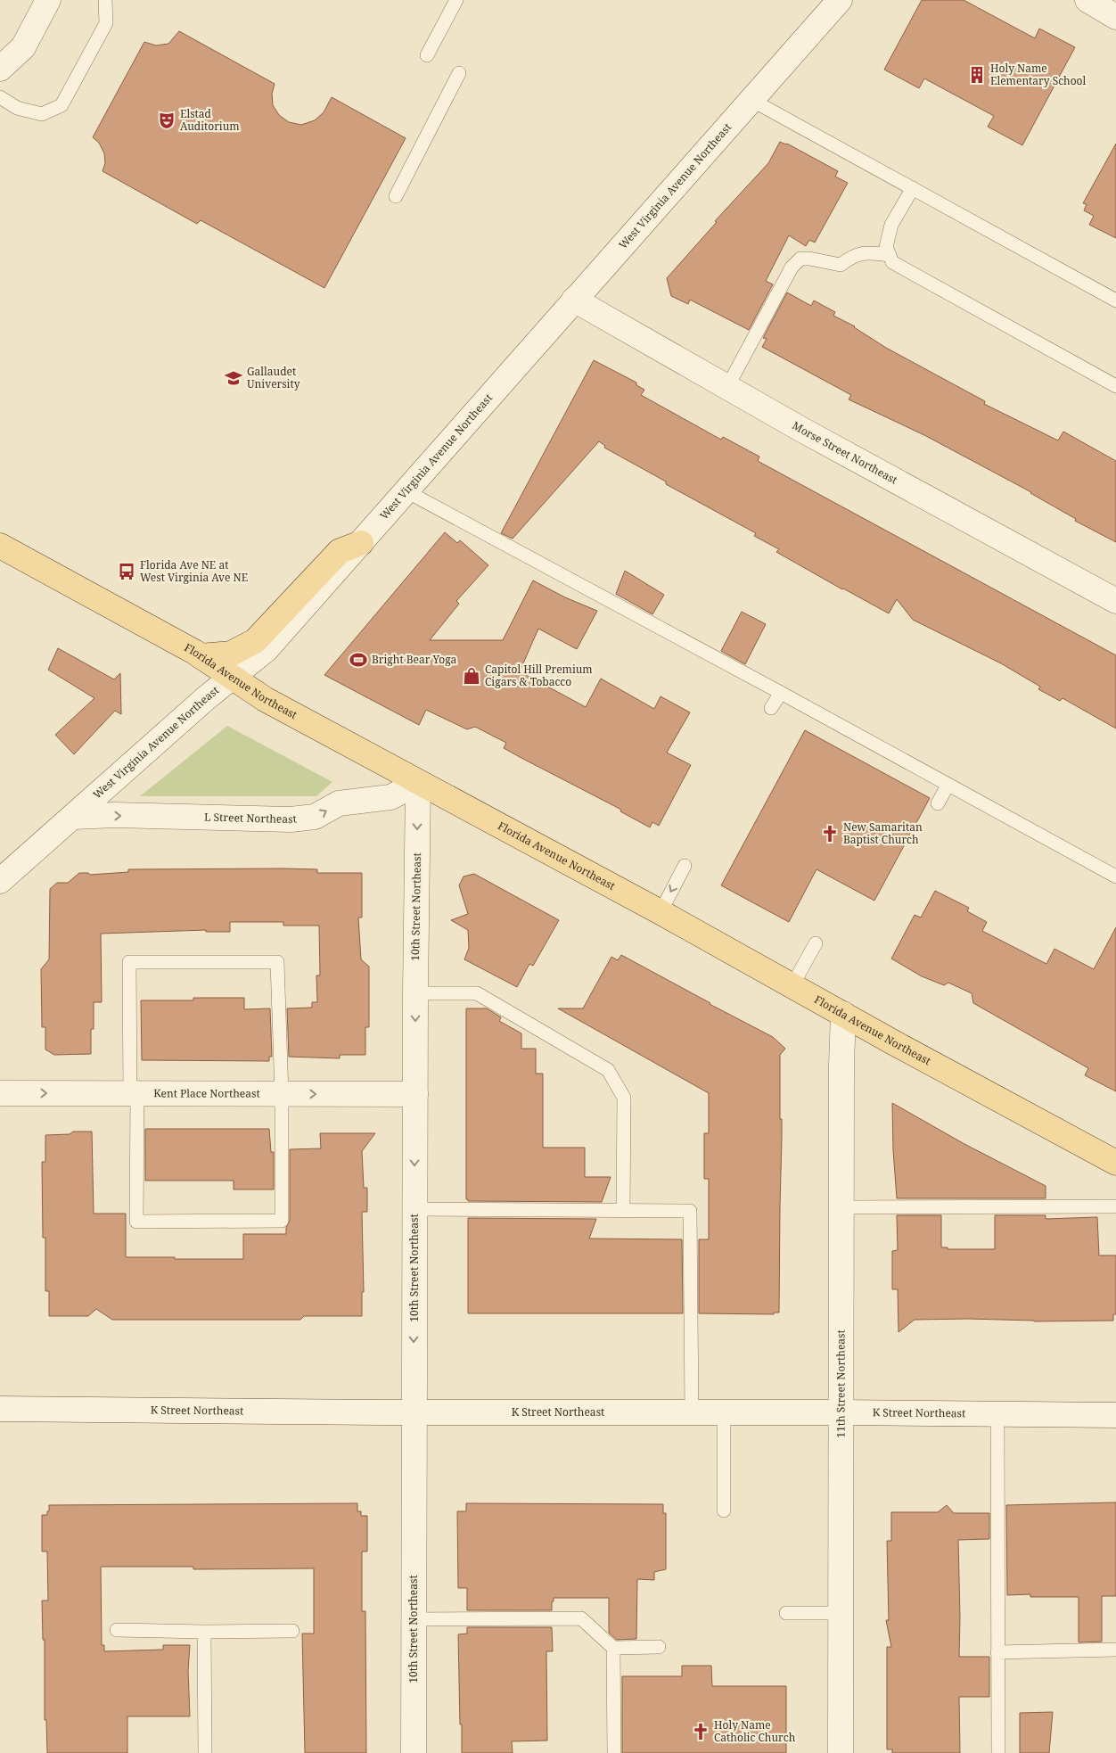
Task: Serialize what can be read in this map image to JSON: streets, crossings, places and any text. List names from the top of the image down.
{
  "streets": {
    "main road": ["Florida Avenue Northeast"],
    "street": [
      "West Virginia Avenue Northeast",
      "Morse Street Northeast",
      "L Street Northeast",
      "10th Street Northeast",
      "Kent Place Northeast",
      "11th Street Northeast",
      "K Street Northeast"
    ]
  },
  "crossings": [
    ["West Virginia Avenue Northeast", "Morse Street Northeast"],
    ["West Virginia Avenue Northeast", "Florida Avenue Northeast"],
    ["West Virginia Avenue Northeast", "L Street Northeast"],
    ["Florida Avenue Northeast", "L Street Northeast"],
    ["Florida Avenue Northeast", "10th Street Northeast"],
    ["Florida Avenue Northeast", "11th Street Northeast"],
    ["L Street Northeast", "10th Street Northeast"],
    ["10th Street Northeast", "Kent Place Northeast"],
    ["10th Street Northeast", "K Street Northeast"],
    ["11th Street Northeast", "K Street Northeast"]
  ],
  "one_way": ["L Street Northeast", "10th Street Northeast", "Kent Place Northeast"],
  "places": {
    "building": ["Holy Name Elementary School"],
    "theatre": ["Elstad Auditorium"],
    "school or university": ["Gallaudet University"],
    "bus stop": ["Florida Ave NE at West Virginia Ave NE"],
    "sports": ["Bright Bear Yoga"],
    "shop": ["Capitol Hill Premium Cigars & Tobacco"],
    "church": ["New Samaritan Baptist Church", "Holy Name Catholic Church"]
  }
}
